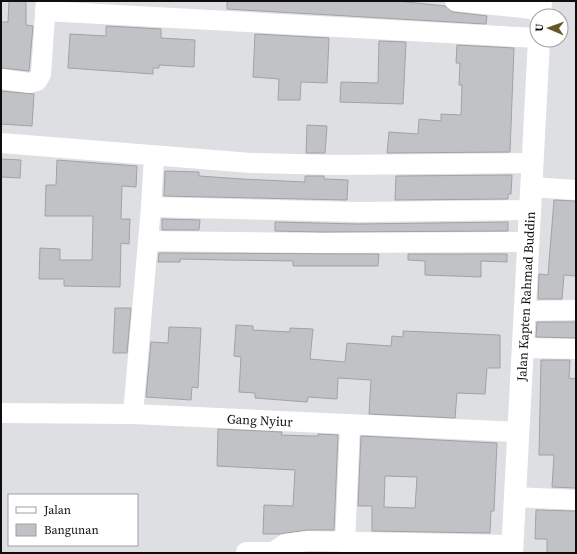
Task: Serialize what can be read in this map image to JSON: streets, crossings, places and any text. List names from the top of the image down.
{
  "streets": {
    "main road": ["Jalan Kapten Rahmad Buddin"],
    "street": ["Gang Nyiur"]
  },
  "crossings": [
    ["Jalan Kapten Rahmad Buddin", "Gang Nyiur"]
  ],
  "legend": ["Jalan", "Bangunan"],
  "north": "left"
}
